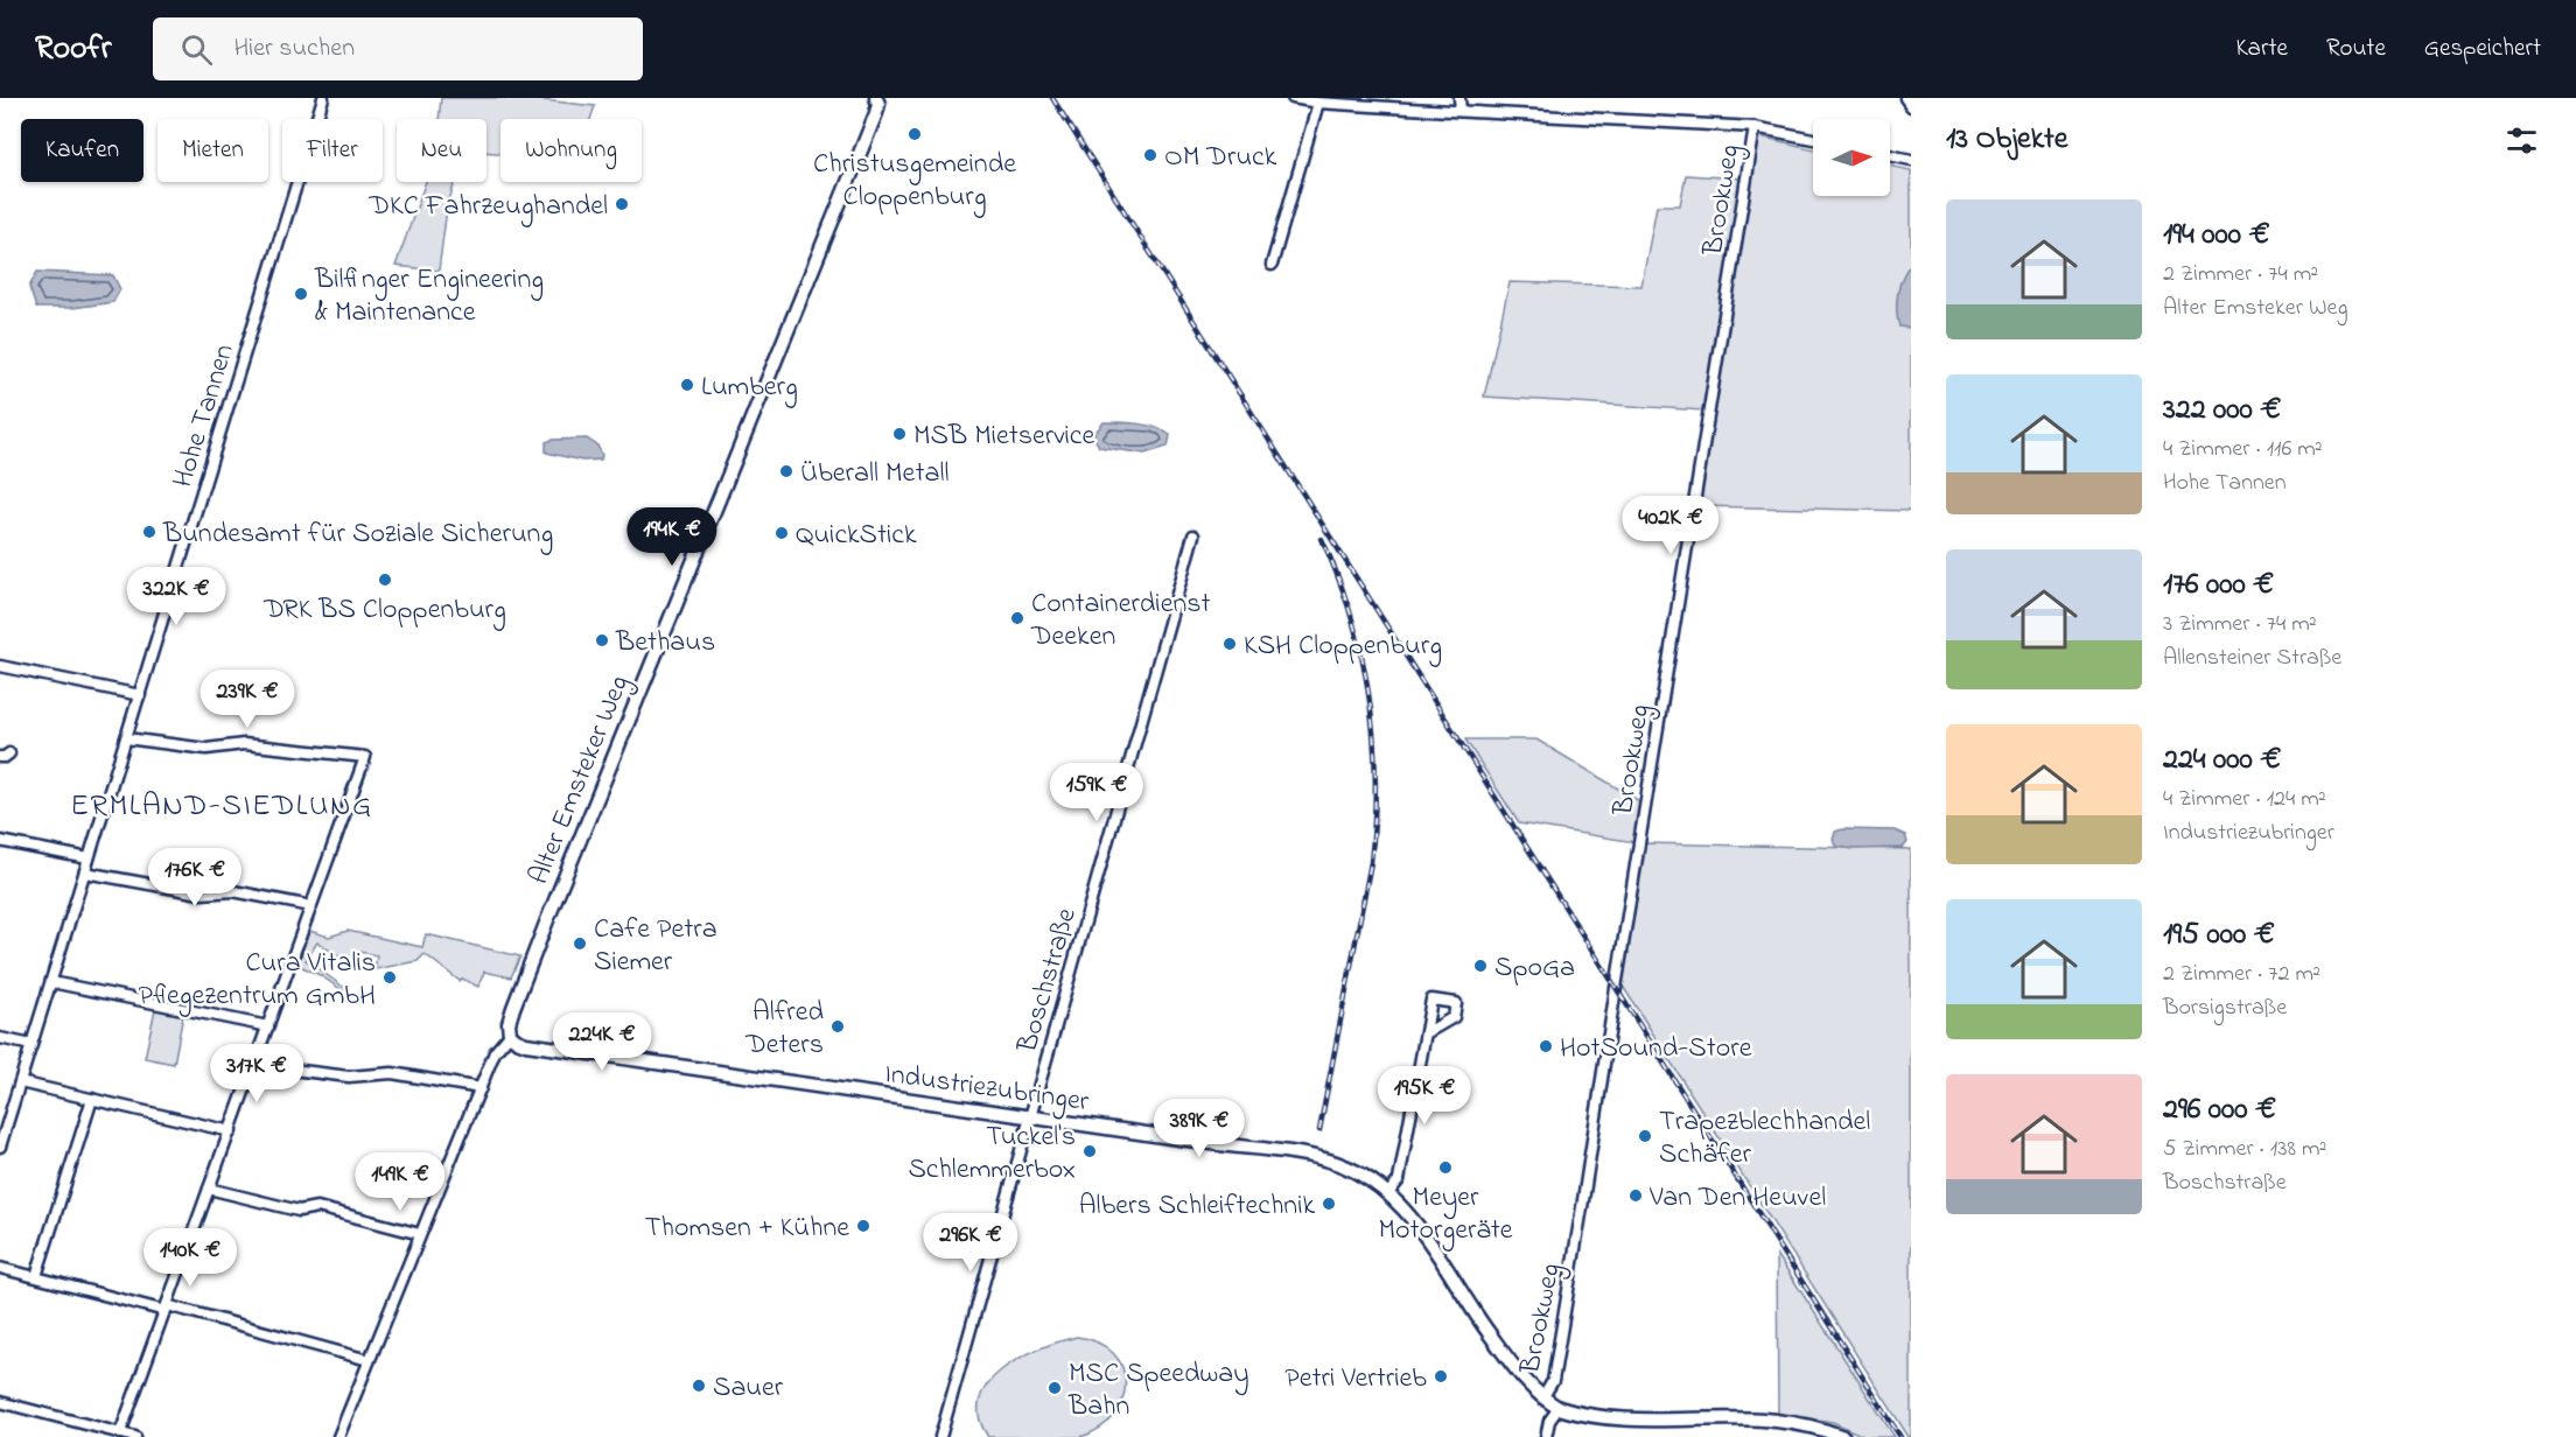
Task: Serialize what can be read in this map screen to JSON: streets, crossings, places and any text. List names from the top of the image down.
{
  "streets": {
    "street": [
      "Brookweg",
      "Hohe Tannen",
      "Alter Emsteker Weg",
      "Boschstraße",
      "Industriezubringer"
    ]
  },
  "crossings": [
    ["Brookweg", "Industriezubringer"],
    ["Alter Emsteker Weg", "Industriezubringer"],
    ["Boschstraße", "Industriezubringer"]
  ],
  "districts": ["ERMLAND-SIEDLUNG"],
  "places": [
    "Christusgemeinde Cloppenburg",
    "OM Druck",
    "DKC Fahrzeughandel",
    "Bilfinger Engineering & Maintenance",
    "Lumberg",
    "MSB Mietservice",
    "Überall Metall",
    "Bundesamt für Soziale Sicherung",
    "QuickStick",
    "DRK BS Cloppenburg",
    "Containerdienst Deeken",
    "Bethaus",
    "KSH Cloppenburg",
    "Cafe Petra Siemer",
    "SpoGa",
    "Cura Vitalis Pflegezentrum GmbH",
    "Alfred Deters",
    "HotSound-Store",
    "Trapezblechhandel Schäfer",
    "Tuckel's Schlemmerbox",
    "Meyer Motorgeräte",
    "Van Den Heuvel",
    "Albers Schleiftechnik",
    "Thomsen + Kühne",
    "Petri Vertrieb",
    "Sauer",
    "MSC Speedway Bahn"
  ],
  "north": "right",
  "page": {
    "header": "Roofr",
    "search": "Hier suchen",
    "nav": ["Karte", "Route", "Gespeichert"],
    "heading": "13 Objekte",
    "chip": [
      "Kaufen",
      "Mieten",
      "Filter",
      "Neu",
      "Wohnung"
    ],
    "list": [
      {
        "name": "194 000 €",
        "note": "2 Zimmer · 74 m² · Alter Emsteker Weg"
      },
      {
        "name": "322 000 €",
        "note": "4 Zimmer · 116 m² · Hohe Tannen"
      },
      {
        "name": "176 000 €",
        "note": "3 Zimmer · 74 m² · Allensteiner Straße"
      },
      {
        "name": "224 000 €",
        "note": "4 Zimmer · 124 m² · Industriezubringer"
      },
      {
        "name": "195 000 €",
        "note": "2 Zimmer · 72 m² · Borsigstraße"
      },
      {
        "name": "296 000 €",
        "note": "5 Zimmer · 138 m² · Boschstraße"
      }
    ],
    "price": [
      "402K €",
      "194K €",
      "322K €",
      "239K €",
      "159K €",
      "176K €",
      "224K €",
      "317K €",
      "195K €",
      "389K €",
      "149K €",
      "296K €",
      "140K €"
    ]
  }
}
